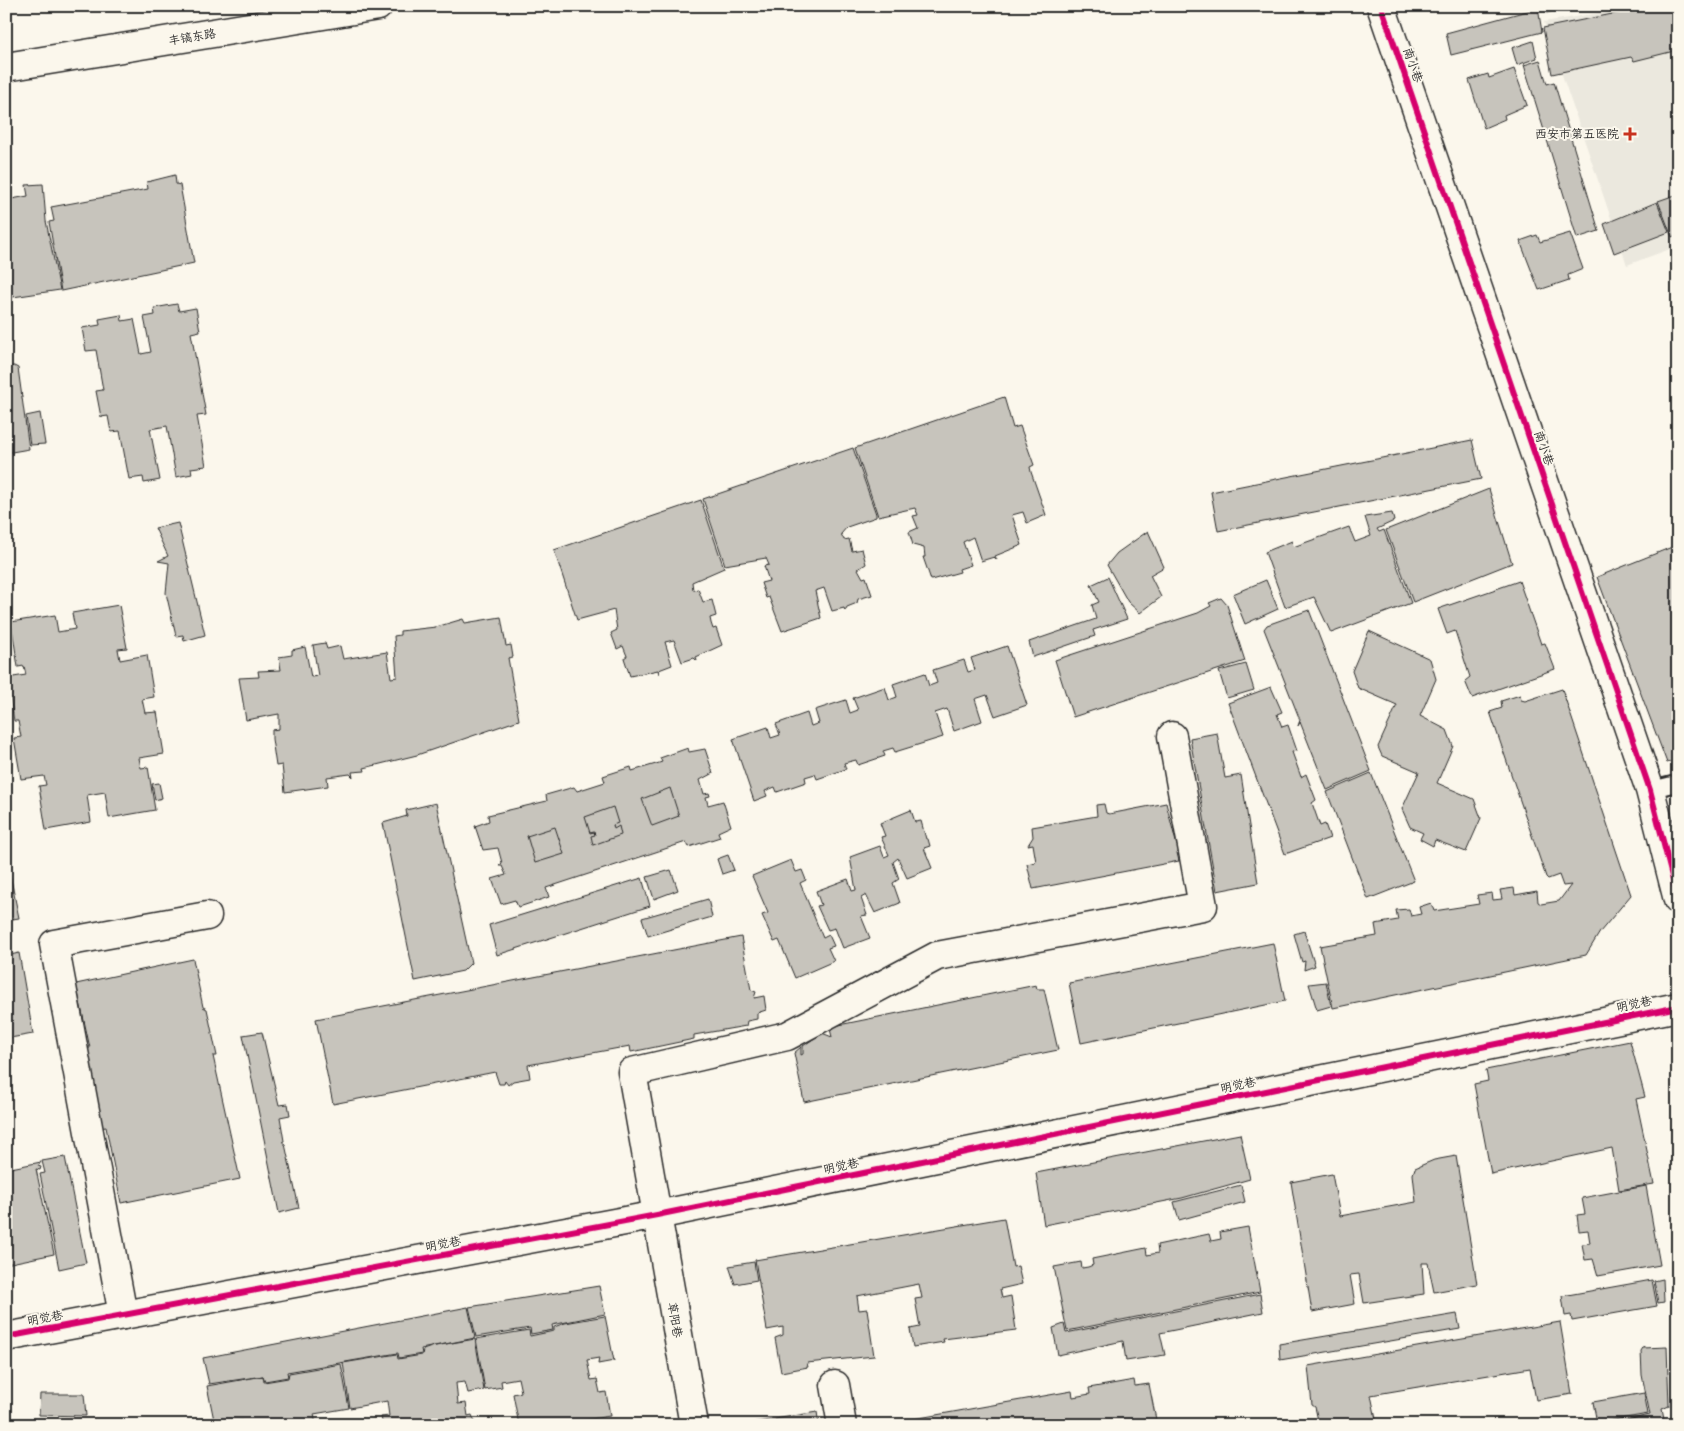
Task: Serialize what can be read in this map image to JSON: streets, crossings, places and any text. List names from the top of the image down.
{
  "streets": {
    "street": [
      "丰镐东路",
      "南小巷",
      "明觉巷",
      "草阳巷"
    ]
  },
  "crossings": [
    ["明觉巷", "草阳巷"]
  ],
  "places": {
    "health": ["西安市第五医院"]
  }
}
